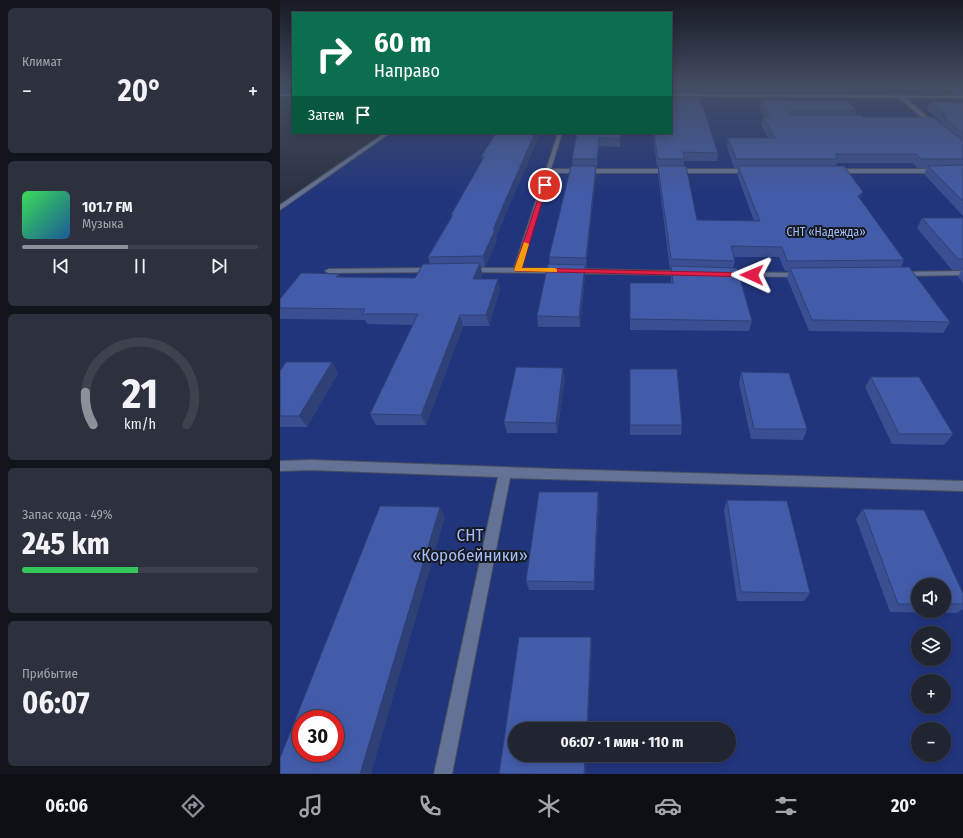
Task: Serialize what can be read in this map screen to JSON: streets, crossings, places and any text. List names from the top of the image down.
{
  "parks": ["СНТ «Надежда»", "СНТ «Коробейники»"],
  "page": {
    "tile": [
      "Климат",
      ["Запас хода · 49%", "245 km"],
      ["Прибытие", "06:07"]
    ],
    "turn": ["60 m", "Направо"],
    "heat": ["−", "20°", "+"],
    "then": "Затем",
    "song": ["101.7 FM", "Музыка"],
    "map_buttons": ["+", "−"],
    "limit": "30",
    "trip": "06:07 · 1 мин · 110 m",
    "tabs": ["06:06", "20°"],
    "gauge": ["21", "km/h"]
  }
}
